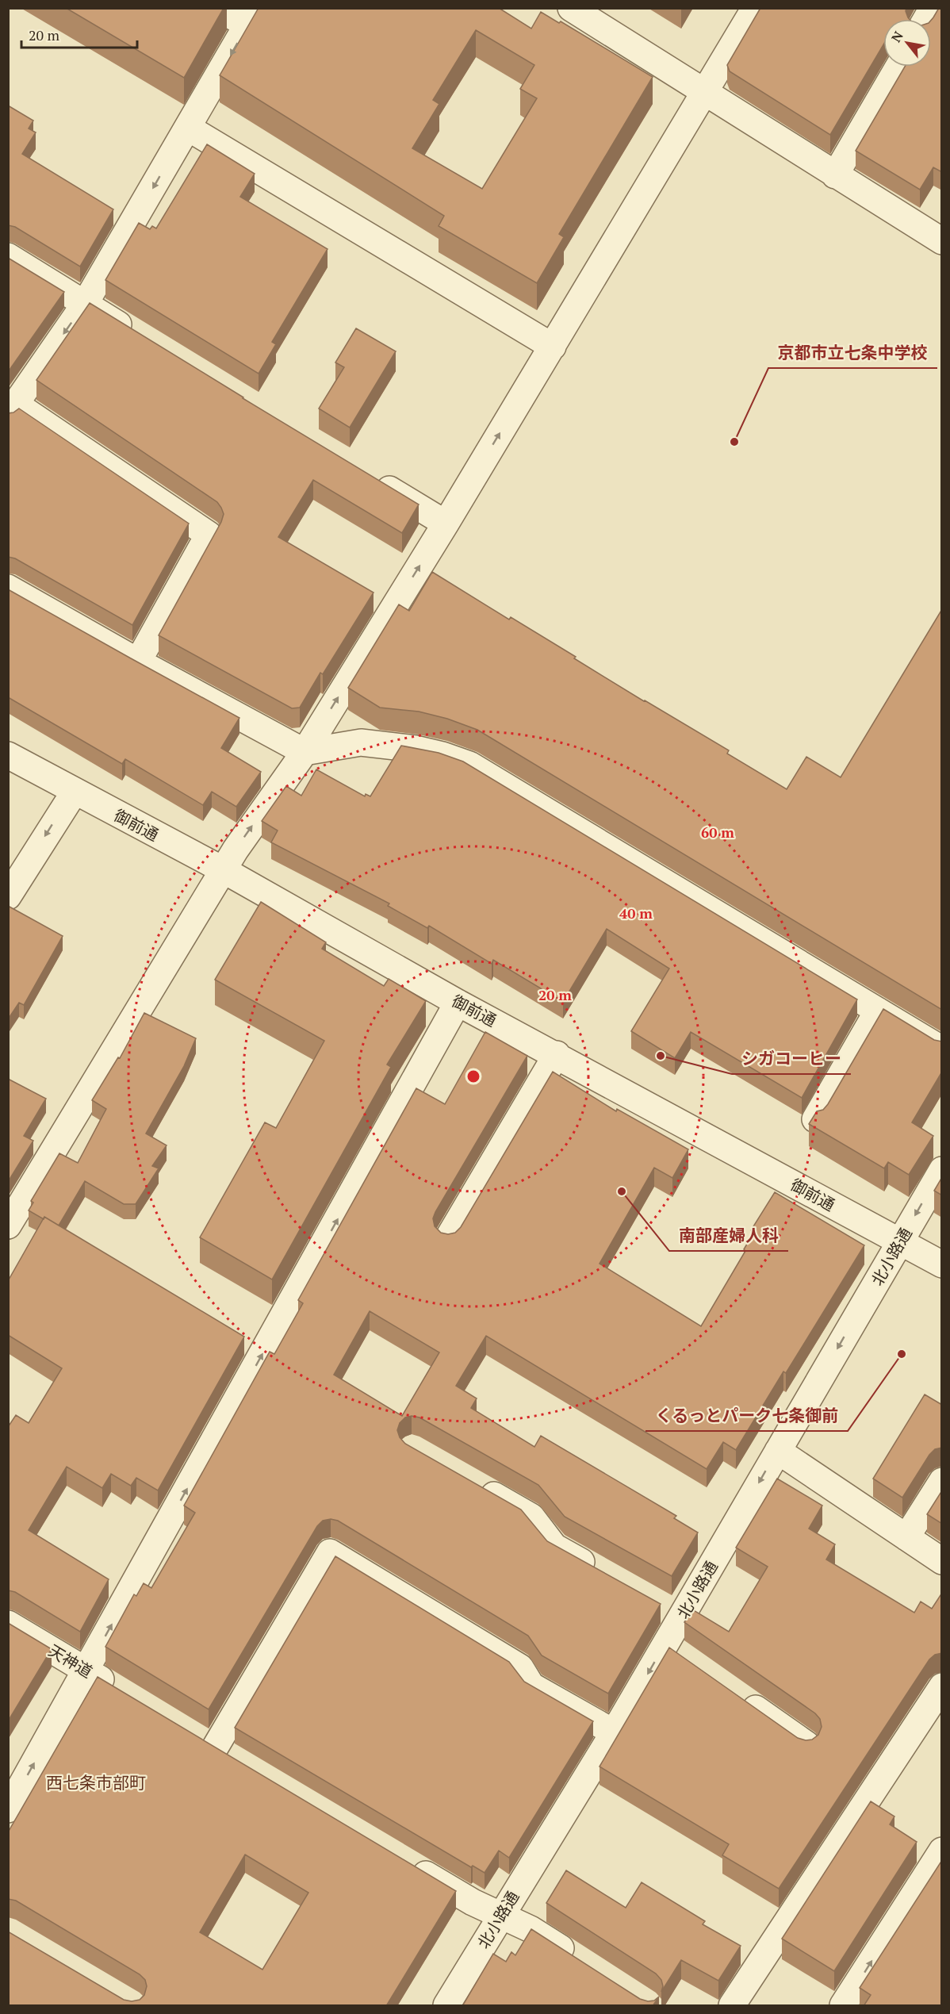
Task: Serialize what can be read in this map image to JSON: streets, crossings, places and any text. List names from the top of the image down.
{
  "streets": {
    "street": ["御前通", "北小路通", "天神道"]
  },
  "crossings": [
    ["御前通", "北小路通"]
  ],
  "one_way": ["北小路通"],
  "districts": ["西七条市部町"],
  "places": [
    "京都市立七条中学校",
    "シガコーヒー",
    "南部産婦人科",
    "くるっとパーク七条御前"
  ],
  "scale_bar": "20 m",
  "north": "top left",
  "rings": ["60 m", "40 m", "20 m"]
}
